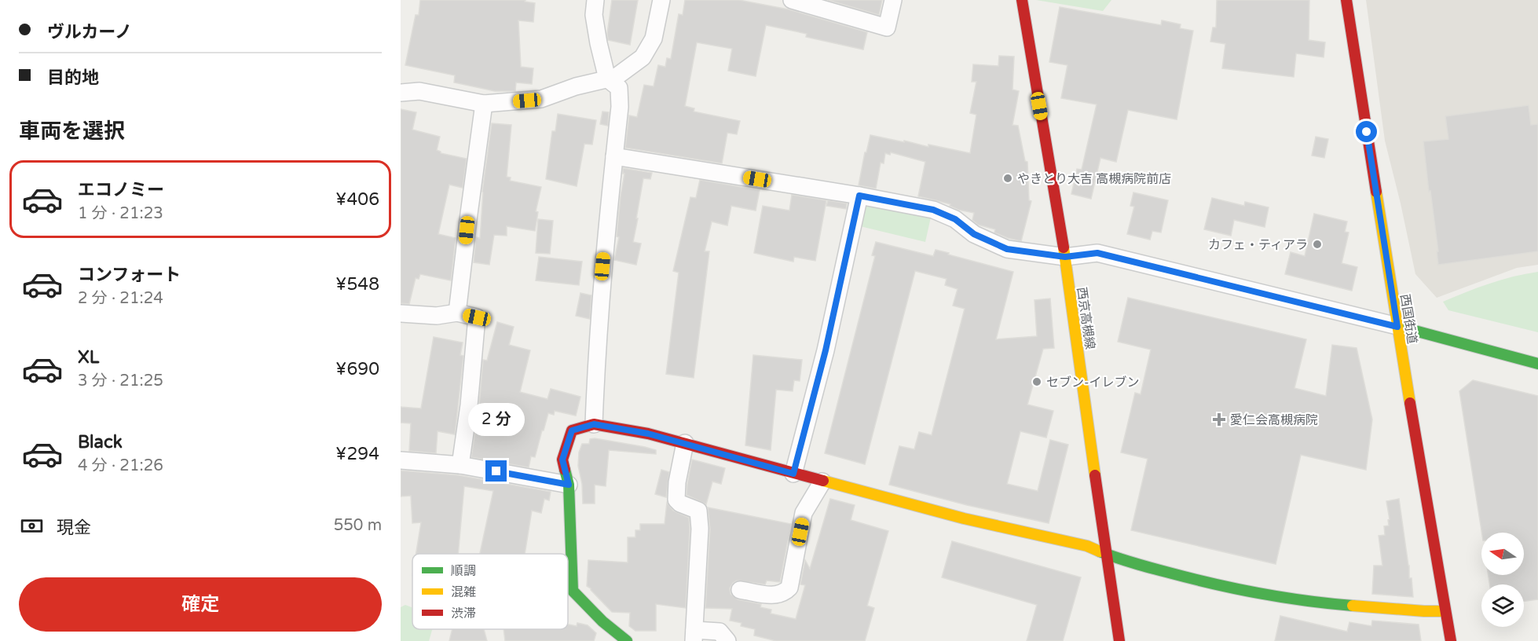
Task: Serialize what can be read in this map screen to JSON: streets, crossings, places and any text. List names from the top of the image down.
{
  "streets": {
    "street": ["西京高槻線", "西国街道"]
  },
  "places": {
    "other": ["やきとり大吉 高槻病院前店", "カフェ・ティアラ", "セブン-イレブン"],
    "health": ["愛仁会高槻病院"]
  },
  "legend": ["順調", "混雑", "渋滞"],
  "north": "left",
  "page": {
    "banner": ["ヴルカーノ", "目的地"],
    "heading": "車両を選択",
    "list": [
      {
        "name": "エコノミー",
        "note": "1 分 · 21:23",
        "value": "¥406"
      },
      {
        "name": "コンフォート",
        "note": "2 分 · 21:24",
        "value": "¥548"
      },
      {
        "name": "XL",
        "note": "3 分 · 21:25",
        "value": "¥690"
      },
      {
        "name": "Black",
        "note": "4 分 · 21:26",
        "value": "¥294"
      }
    ],
    "bubble": "2 分",
    "pay": ["現金", "550 m"],
    "buttons": "確定"
  }
}
